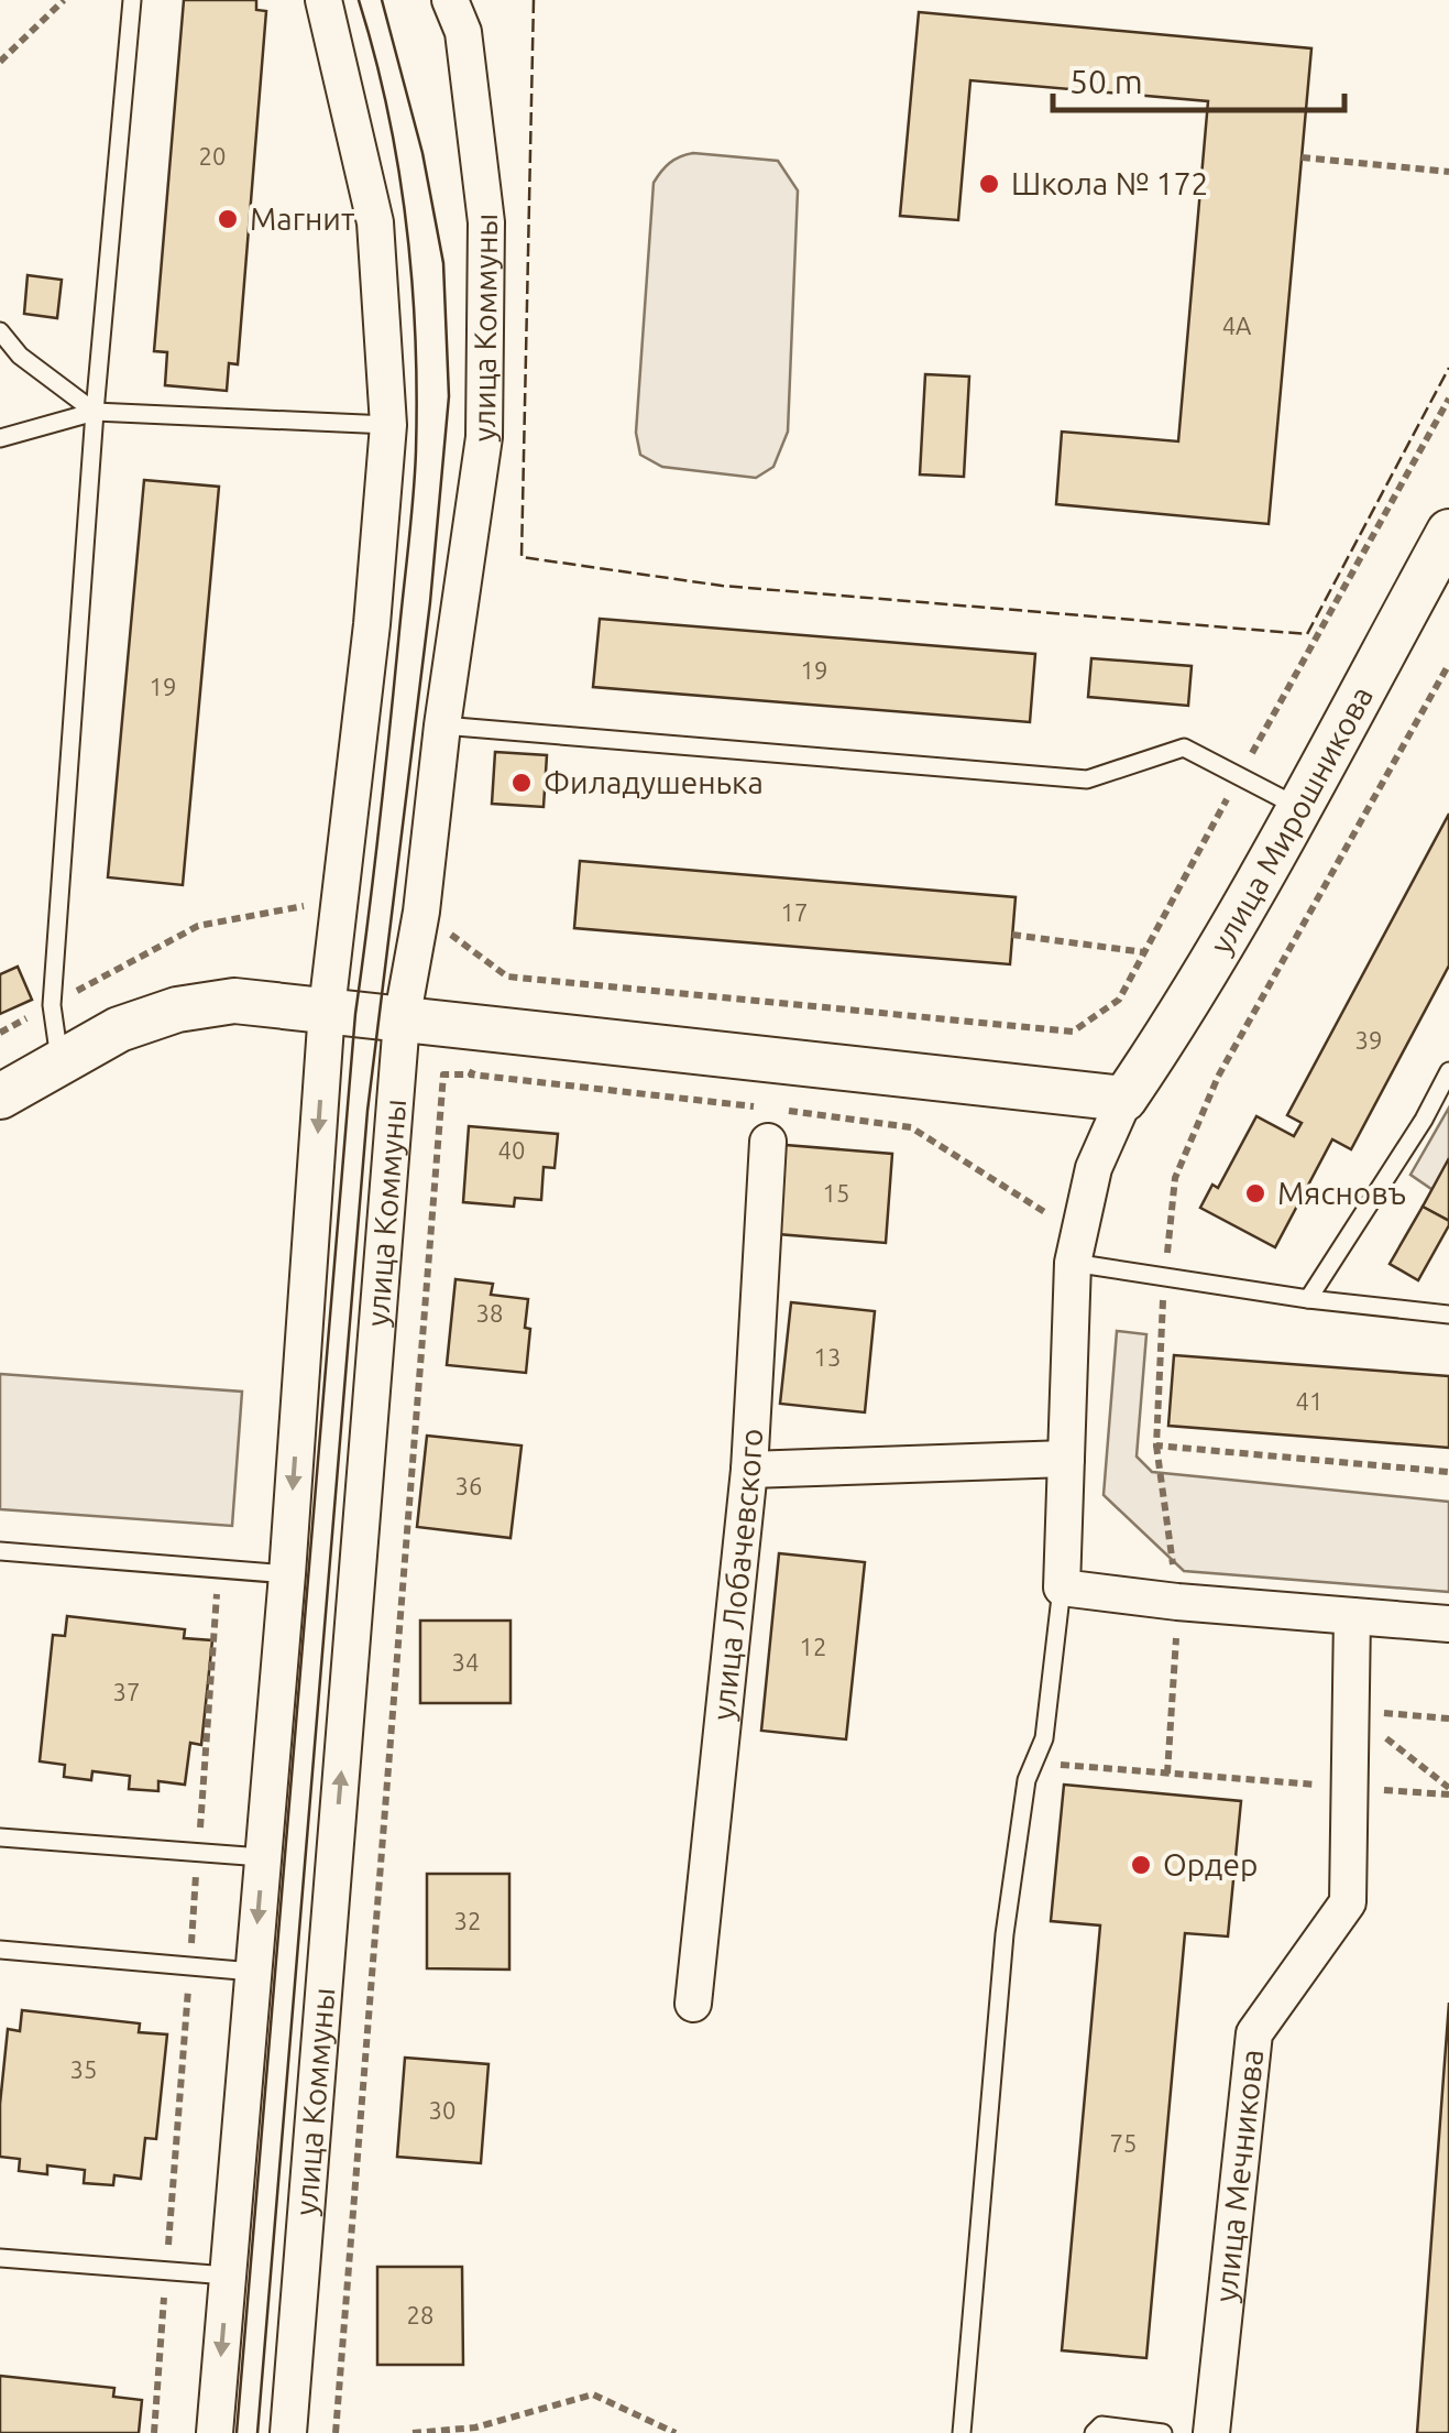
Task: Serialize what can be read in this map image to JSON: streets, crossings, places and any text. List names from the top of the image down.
{
  "streets": {
    "street": [
      "улица Коммуны",
      "улица Мирошникова",
      "улица Лобачевского",
      "улица Мечникова"
    ]
  },
  "places": [
    "Школа № 172",
    "Магнит",
    "Филадушенька",
    "Мясновъ",
    "Ордер"
  ],
  "house_numbers": [
    "20",
    "4А",
    "19",
    "19",
    "17",
    "39",
    "40",
    "15",
    "38",
    "13",
    "41",
    "36",
    "12",
    "34",
    "37",
    "32",
    "35",
    "30",
    "75",
    "28"
  ],
  "scale_bar": "50 m"
}
